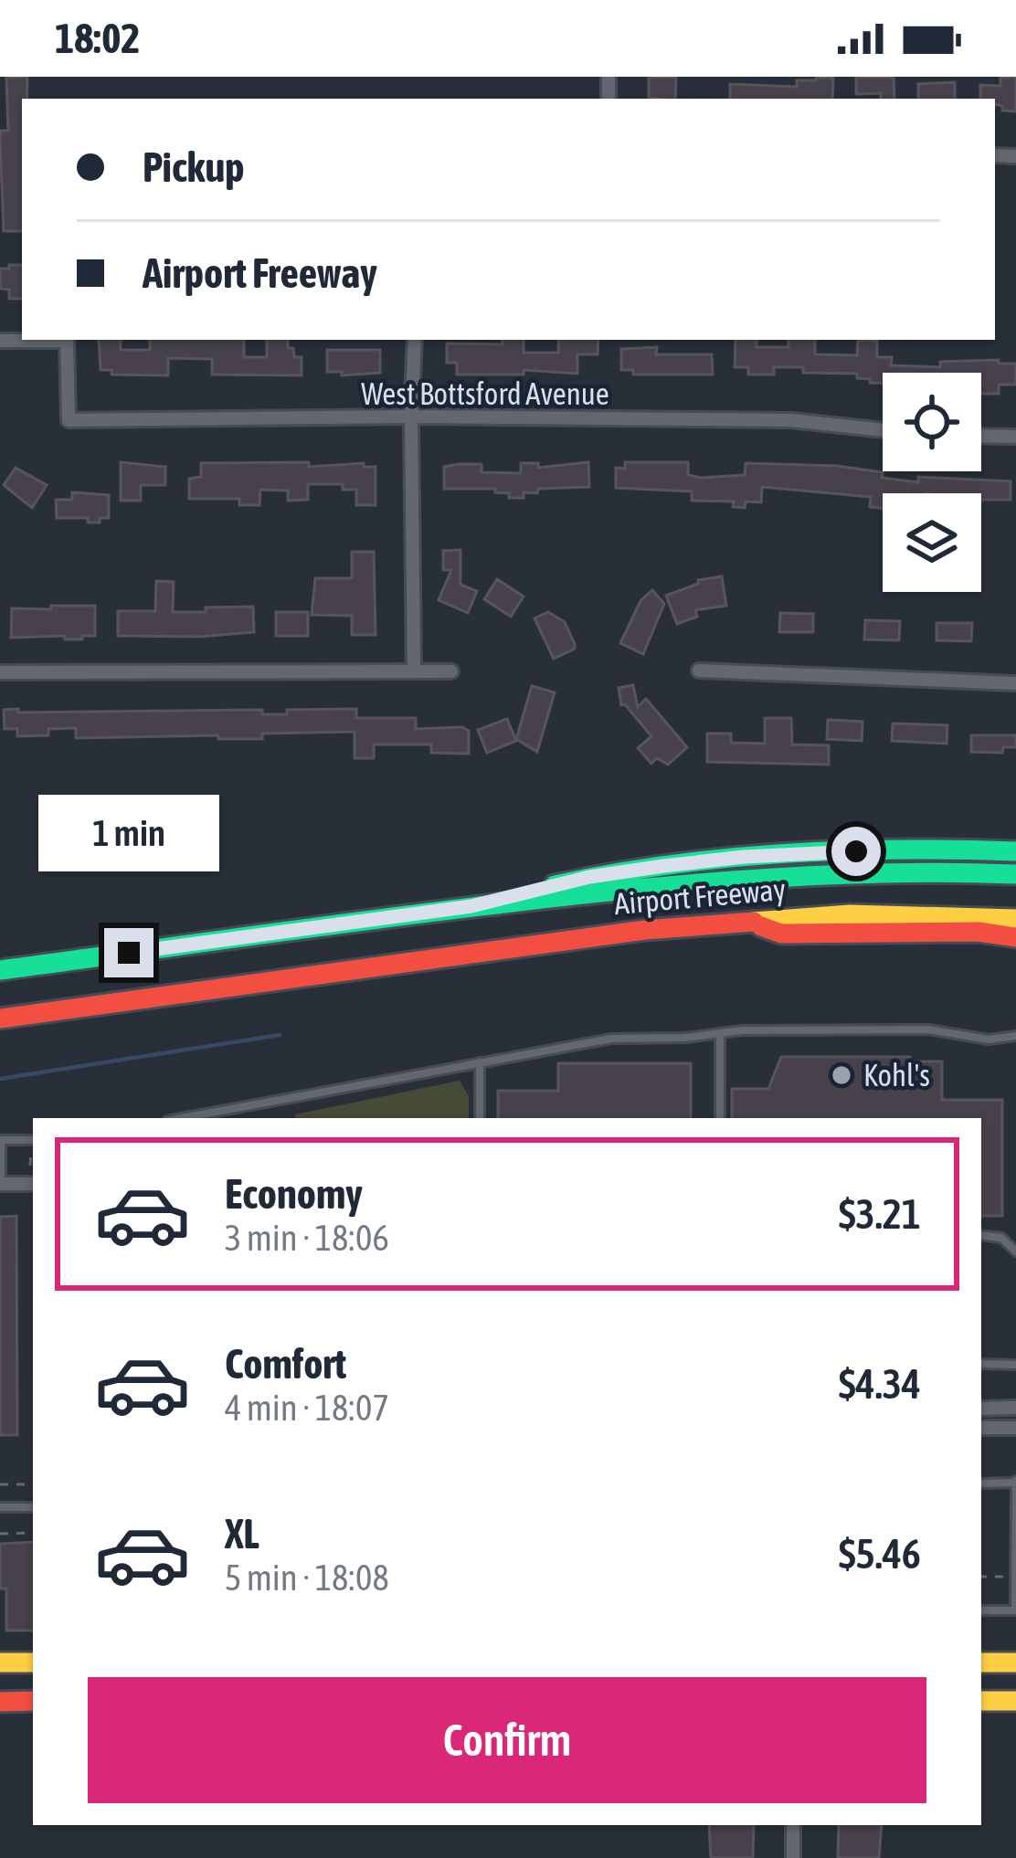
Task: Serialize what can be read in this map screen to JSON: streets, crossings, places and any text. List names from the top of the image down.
{
  "streets": {
    "main road": ["Airport Freeway"],
    "street": ["West Bottsford Avenue"]
  },
  "places": ["Kohl's"],
  "page": {
    "status": "18:02",
    "banner": ["Pickup", "Airport Freeway"],
    "bubble": "1 min",
    "list": [
      {
        "name": "Economy",
        "note": "3 min · 18:06",
        "value": "$3.21"
      },
      {
        "name": "Comfort",
        "note": "4 min · 18:07",
        "value": "$4.34"
      },
      {
        "name": "XL",
        "note": "5 min · 18:08",
        "value": "$5.46"
      }
    ],
    "buttons": "Confirm"
  }
}
